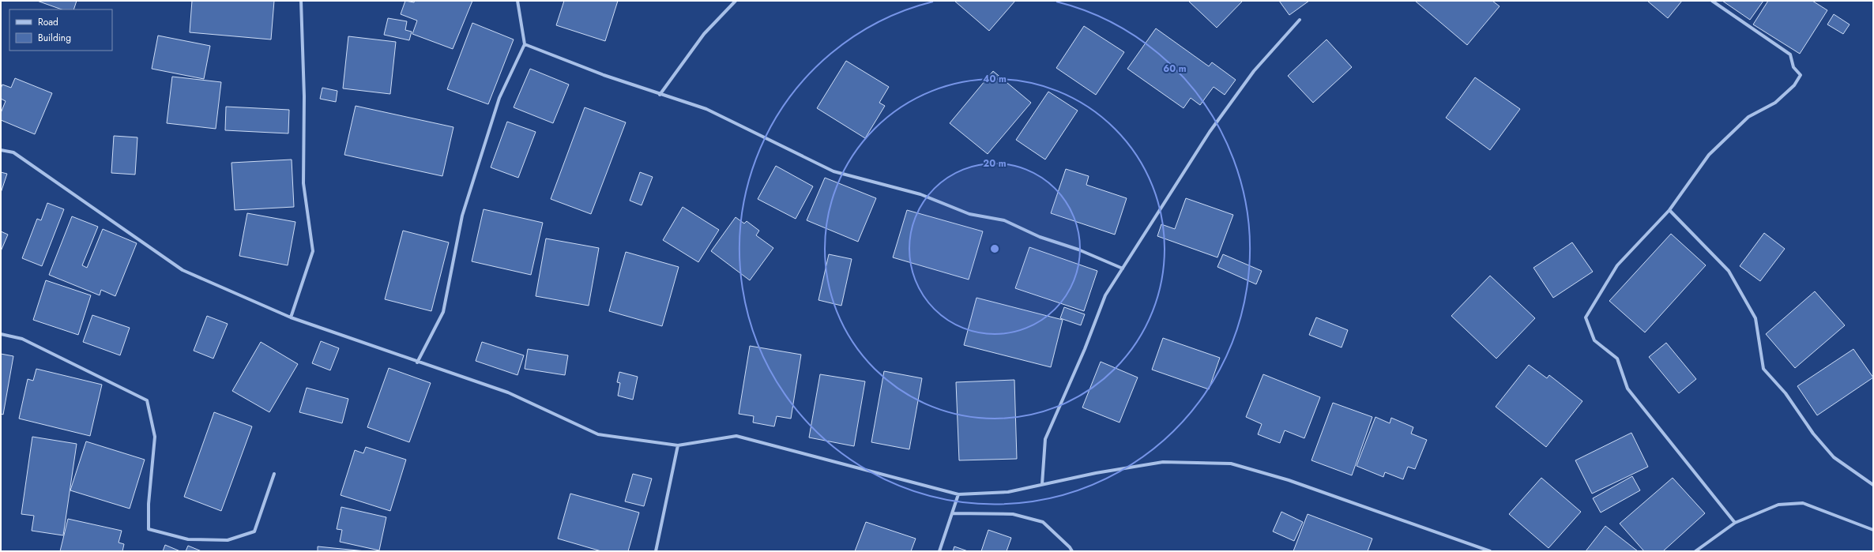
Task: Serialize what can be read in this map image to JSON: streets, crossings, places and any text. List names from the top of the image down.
{
  "legend": ["Road", "Building"],
  "rings": ["60 m", "40 m", "20 m"]
}
